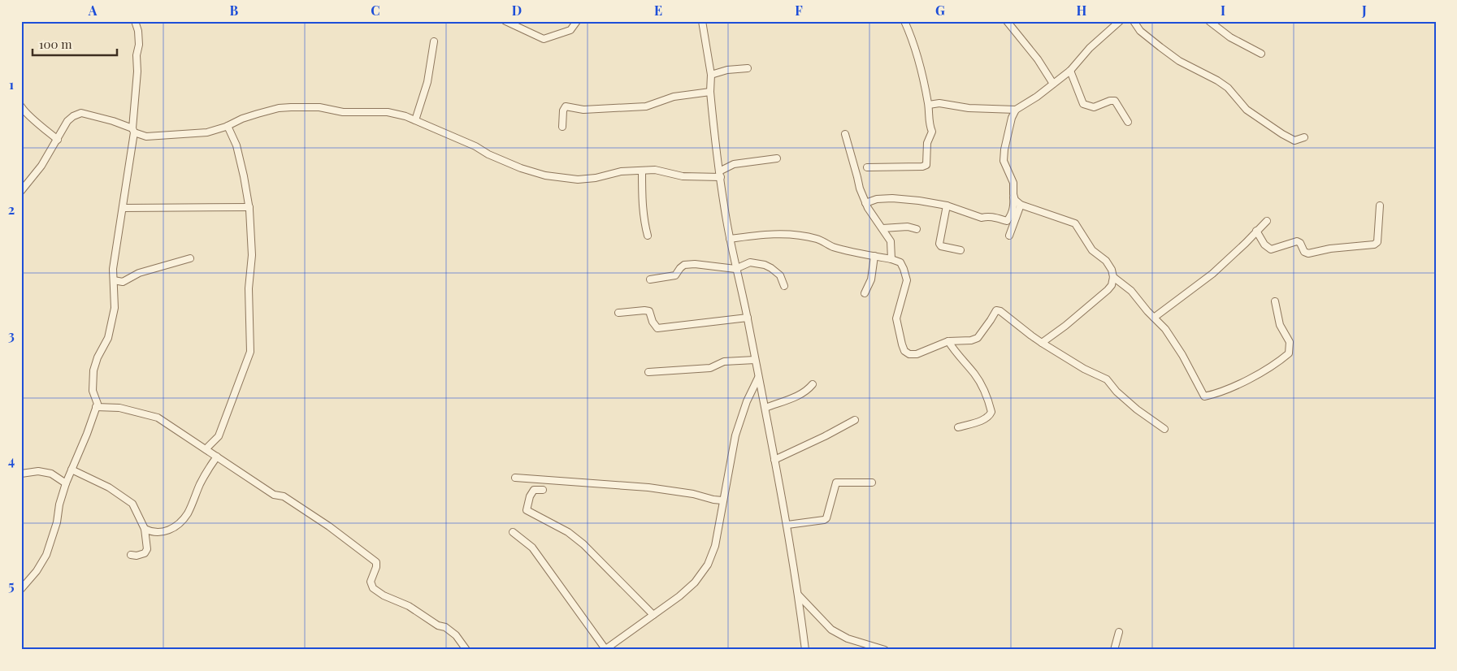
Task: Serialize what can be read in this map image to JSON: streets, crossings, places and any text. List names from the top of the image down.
{
  "scale_bar": "100 m",
  "grid": {
    "columns": [
      "A",
      "B",
      "C",
      "D",
      "E",
      "F",
      "G",
      "H",
      "I",
      "J"
    ],
    "rows": [
      "1",
      "2",
      "3",
      "4",
      "5"
    ]
  }
}
